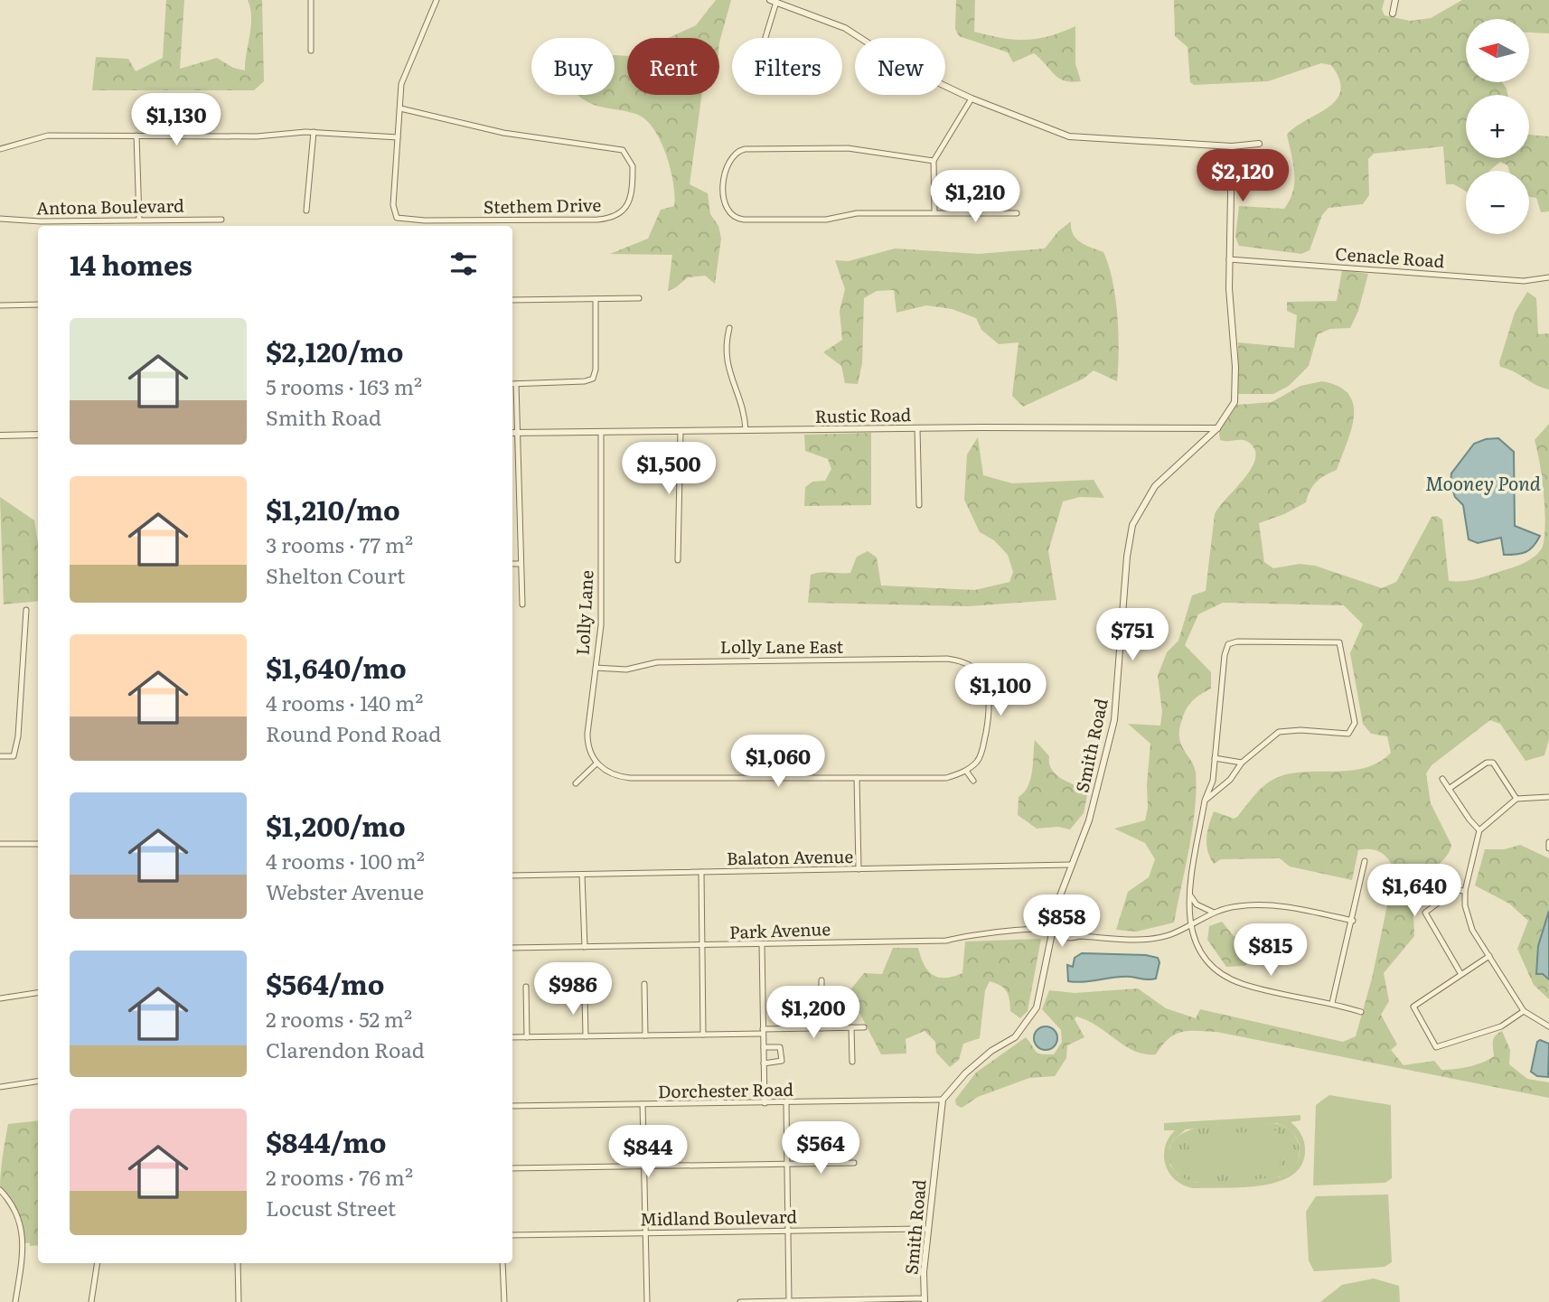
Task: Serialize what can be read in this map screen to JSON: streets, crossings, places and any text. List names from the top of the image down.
{
  "streets": {
    "street": [
      "Stethem Drive",
      "Antona Boulevard",
      "Cenacle Road",
      "Rustic Road",
      "Lolly Lane",
      "Lolly Lane East",
      "Smith Road",
      "Balaton Avenue",
      "Park Avenue",
      "Dorchester Road",
      "Midland Boulevard"
    ]
  },
  "crossings": [
    ["Cenacle Road", "Smith Road"],
    ["Rustic Road", "Lolly Lane"],
    ["Rustic Road", "Smith Road"],
    ["Lolly Lane", "Lolly Lane East"],
    ["Smith Road", "Balaton Avenue"],
    ["Smith Road", "Park Avenue"],
    ["Smith Road", "Dorchester Road"],
    ["Smith Road", "Midland Boulevard"]
  ],
  "water": ["Mooney Pond"],
  "north": "left",
  "page": {
    "map_buttons": ["+", "−"],
    "chip": [
      "Buy",
      "Rent",
      "Filters",
      "New"
    ],
    "price": [
      "$1,130",
      "$2,120",
      "$1,210",
      "$1,500",
      "$751",
      "$1,100",
      "$1,060",
      "$1,640",
      "$858",
      "$815",
      "$986",
      "$1,200",
      "$564",
      "$844"
    ],
    "heading": "14 homes",
    "list": [
      {
        "name": "$2,120/mo",
        "note": "5 rooms · 163 m² · Smith Road"
      },
      {
        "name": "$1,210/mo",
        "note": "3 rooms · 77 m² · Shelton Court"
      },
      {
        "name": "$1,640/mo",
        "note": "4 rooms · 140 m² · Round Pond Road"
      },
      {
        "name": "$1,200/mo",
        "note": "4 rooms · 100 m² · Webster Avenue"
      },
      {
        "name": "$564/mo",
        "note": "2 rooms · 52 m² · Clarendon Road"
      },
      {
        "name": "$844/mo",
        "note": "2 rooms · 76 m² · Locust Street"
      }
    ]
  }
}
